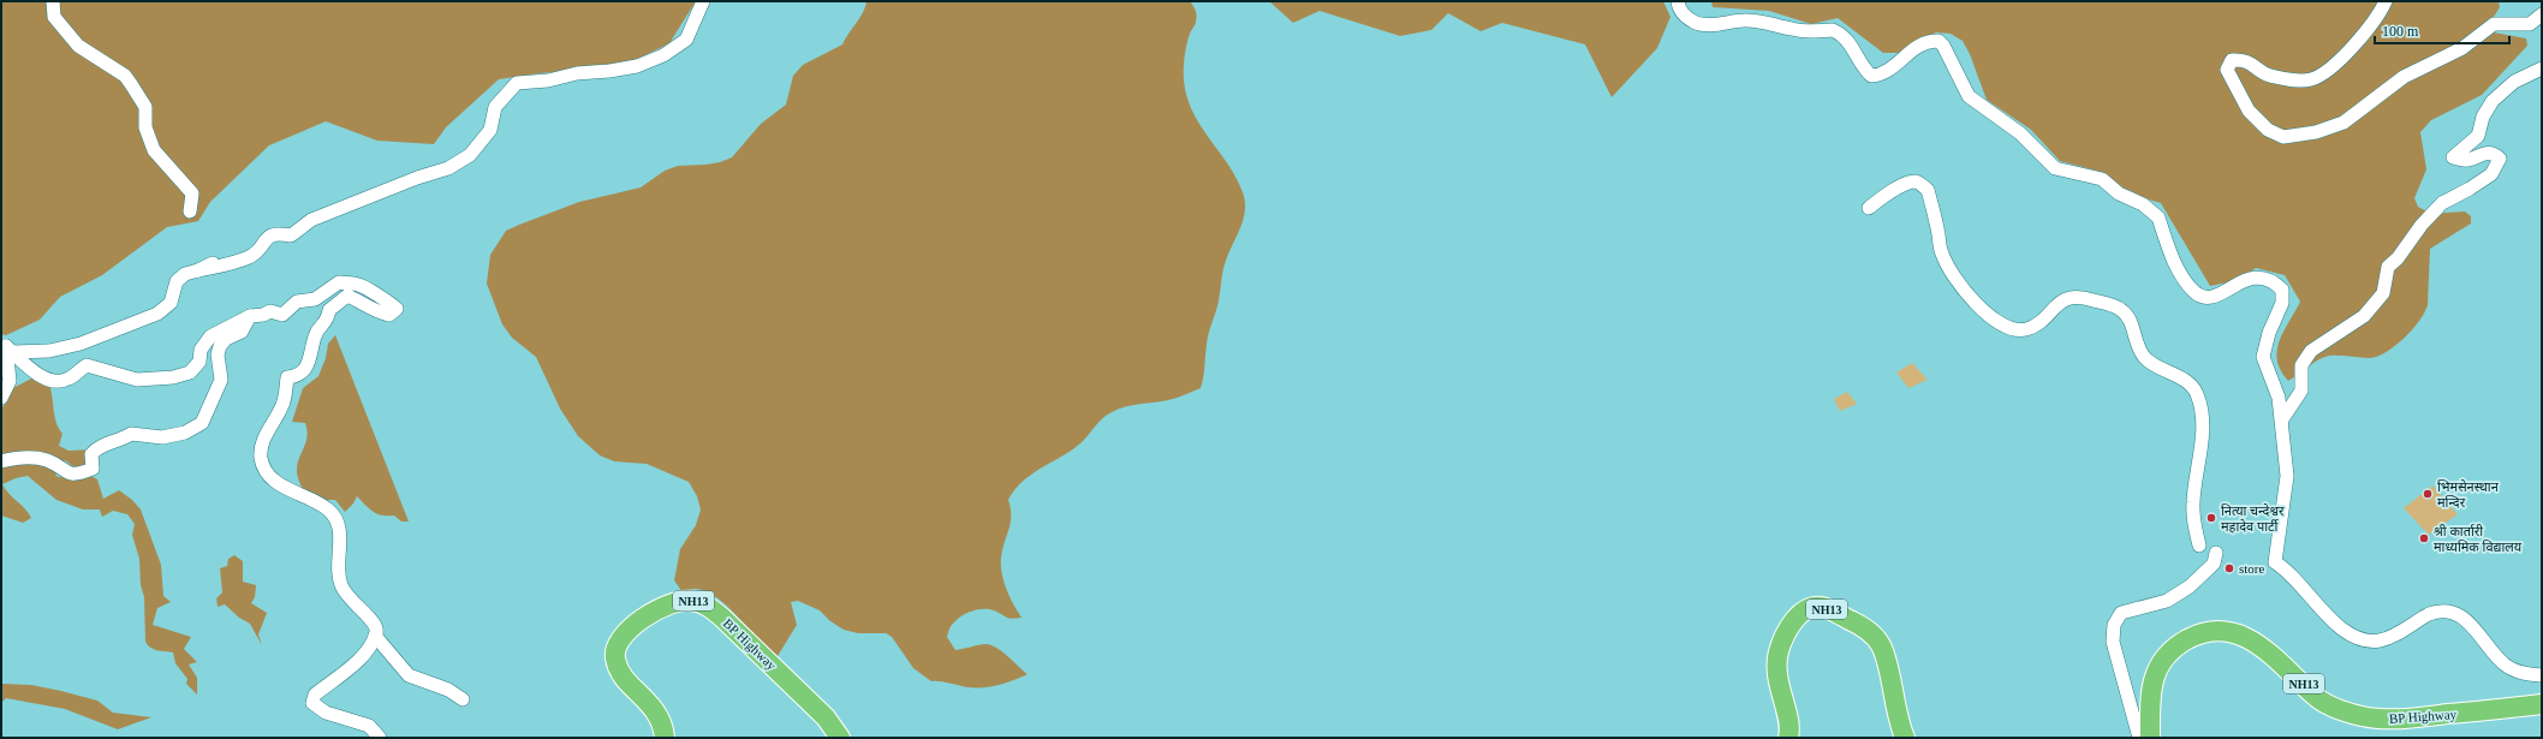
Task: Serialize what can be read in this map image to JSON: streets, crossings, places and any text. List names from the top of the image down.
{
  "streets": {
    "highway": ["NH13", "BP Highway"]
  },
  "places": [
    "भिमसेनस्थान मन्दिर",
    "नित्या चन्देश्वर महादेव पार्टी",
    "श्री कार्तारी माध्यमिक विद्यालय",
    "store"
  ],
  "scale_bar": "100 m"
}
